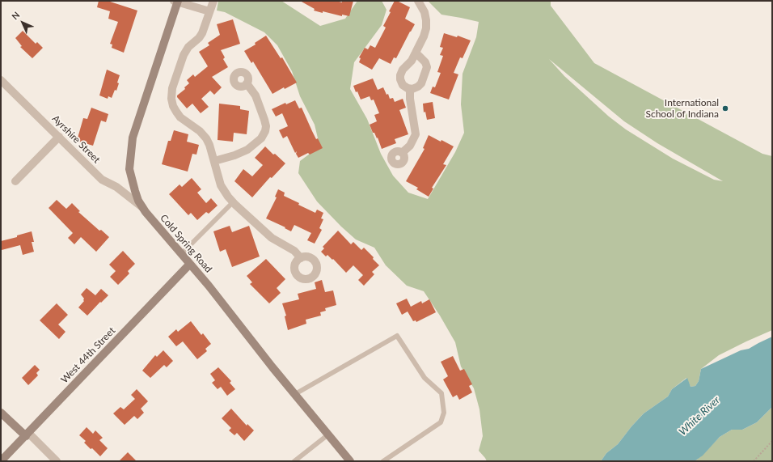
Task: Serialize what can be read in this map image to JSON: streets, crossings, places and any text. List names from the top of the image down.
{
  "streets": {
    "street": ["Ayrshire Street", "Cold Spring Road", "West 44th Street"]
  },
  "crossings": [
    ["Ayrshire Street", "Cold Spring Road"],
    ["Cold Spring Road", "West 44th Street"]
  ],
  "water": ["White River"],
  "places": ["International School of Indiana"],
  "north": "top left"
}
